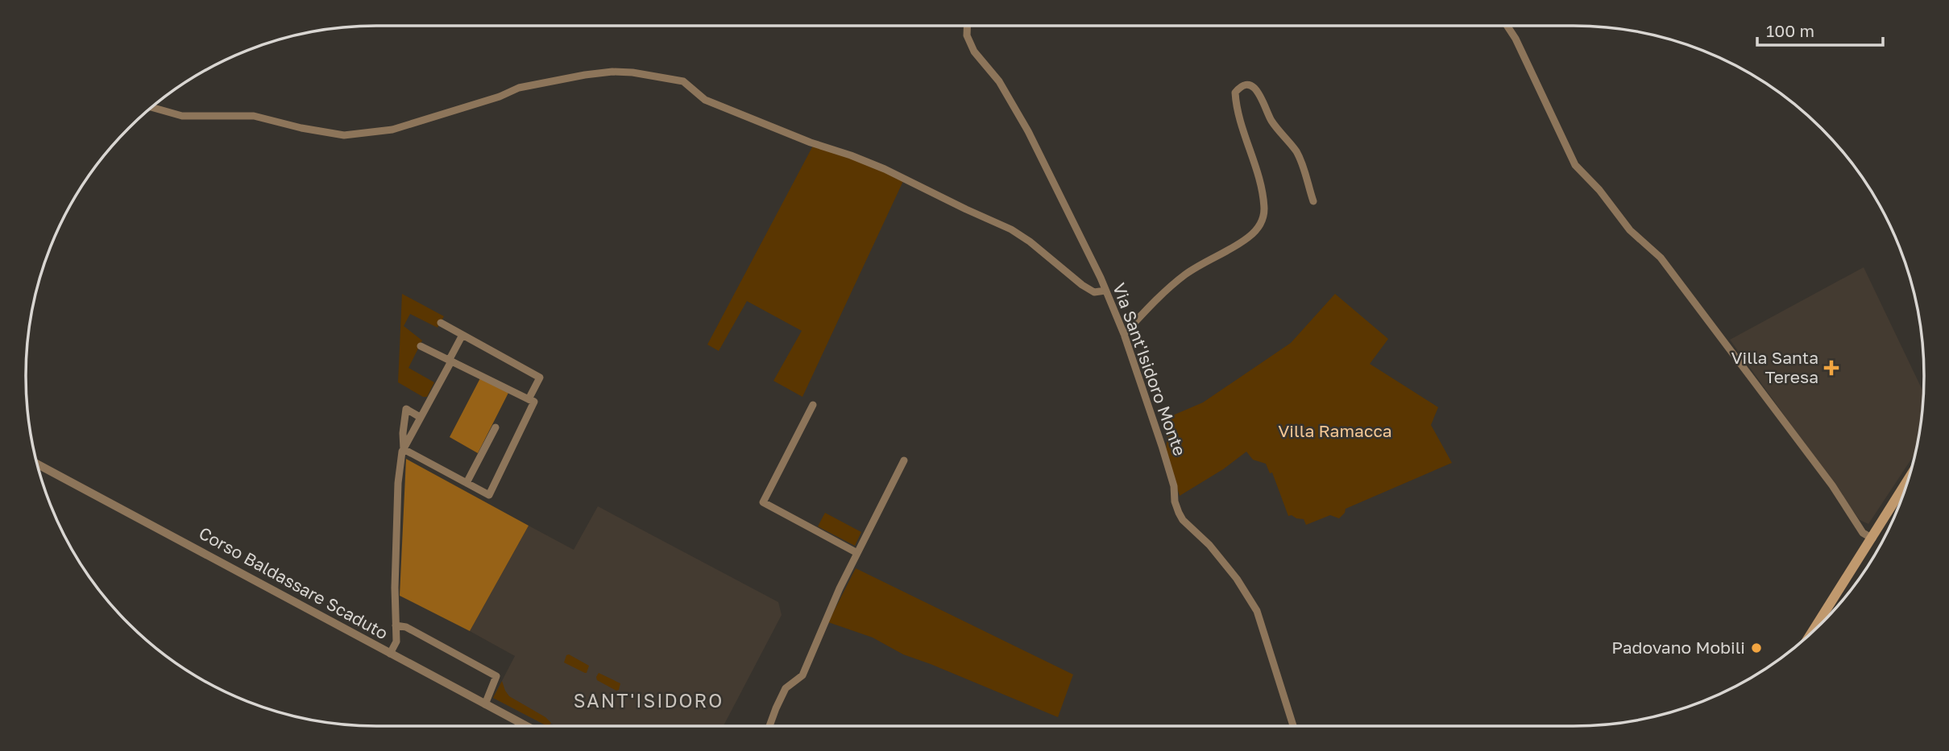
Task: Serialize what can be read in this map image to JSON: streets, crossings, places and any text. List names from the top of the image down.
{
  "streets": {
    "street": ["Via Sant'Isidoro Monte", "Corso Baldassare Scaduto"]
  },
  "districts": ["SANT'ISIDORO"],
  "parks": ["Villa Ramacca"],
  "places": {
    "health": ["Villa Santa Teresa"],
    "other": ["Padovano Mobili"]
  },
  "scale_bar": "100 m"
}
